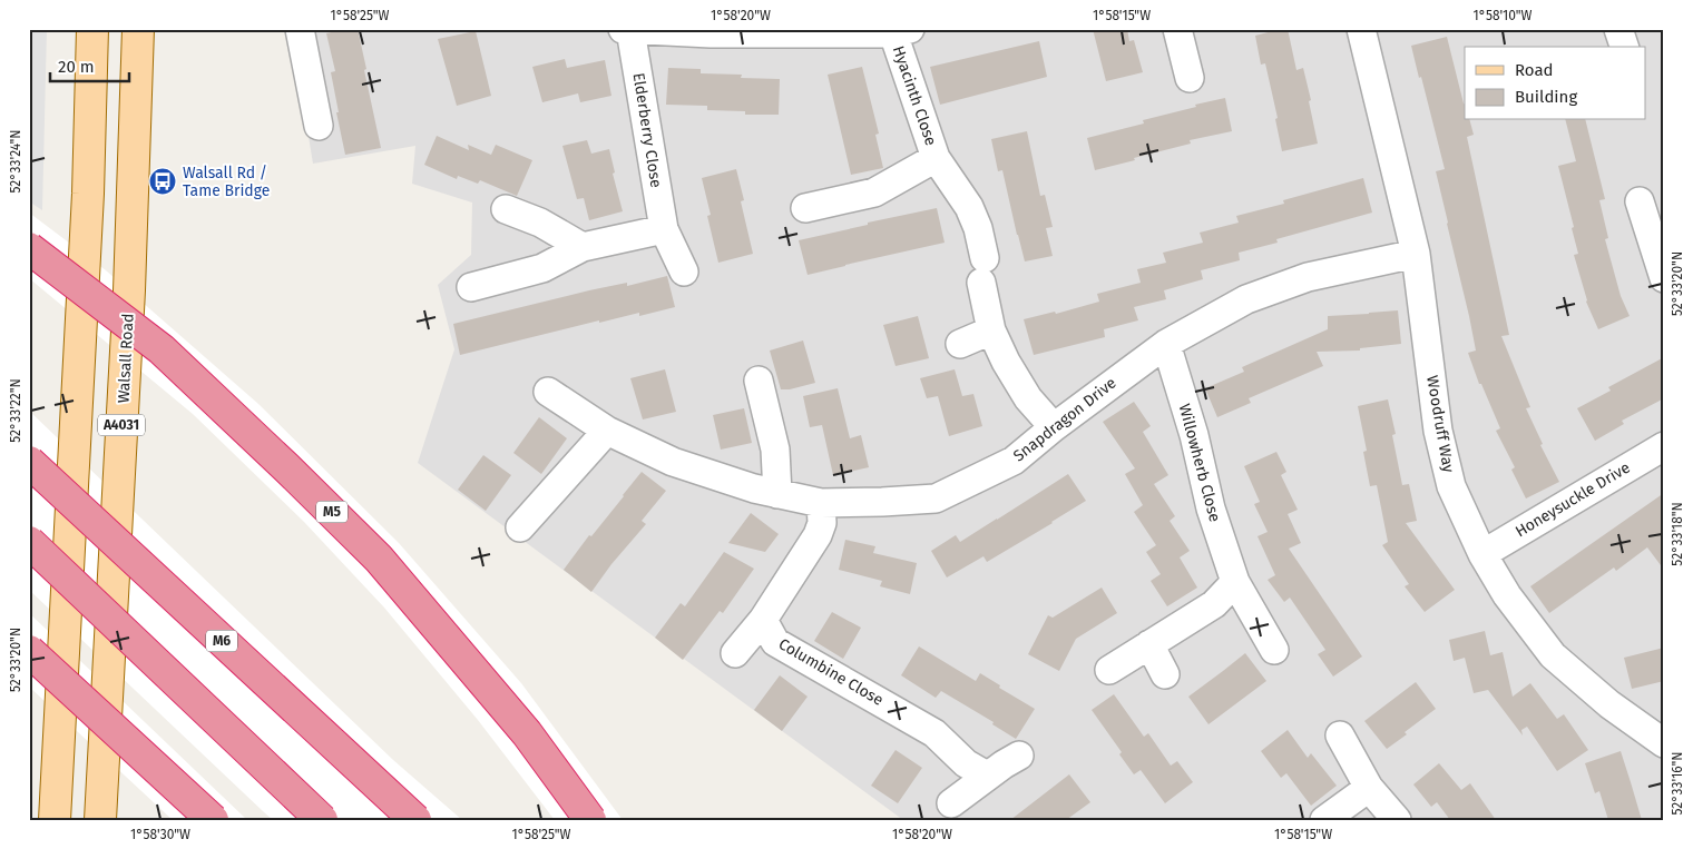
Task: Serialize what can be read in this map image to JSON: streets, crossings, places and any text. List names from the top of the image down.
{
  "streets": {
    "highway": ["M5", "M6"],
    "main road": ["Walsall Road", "A4031"],
    "street": [
      "Hyacinth Close",
      "Elderberry Close",
      "Snapdragon Drive",
      "Woodruff Way",
      "Willowherb Close",
      "Honeysuckle Drive",
      "Columbine Close"
    ]
  },
  "crossings": [
    ["Hyacinth Close", "Snapdragon Drive"],
    ["Snapdragon Drive", "Woodruff Way"],
    ["Snapdragon Drive", "Willowherb Close"],
    ["Woodruff Way", "Honeysuckle Drive"]
  ],
  "places": {
    "bus stop": ["Walsall Rd / Tame Bridge"]
  },
  "legend": ["Road", "Building"],
  "scale_bar": "20 m",
  "coordinates": [
    "1°58'25\"W",
    "1°58'20\"W",
    "1°58'15\"W",
    "1°58'10\"W",
    "52°33'24\"N",
    "52°33'20\"N",
    "52°33'22\"N",
    "52°33'18\"N",
    "52°33'16\"N",
    "1°58'30\"W"
  ]
}
